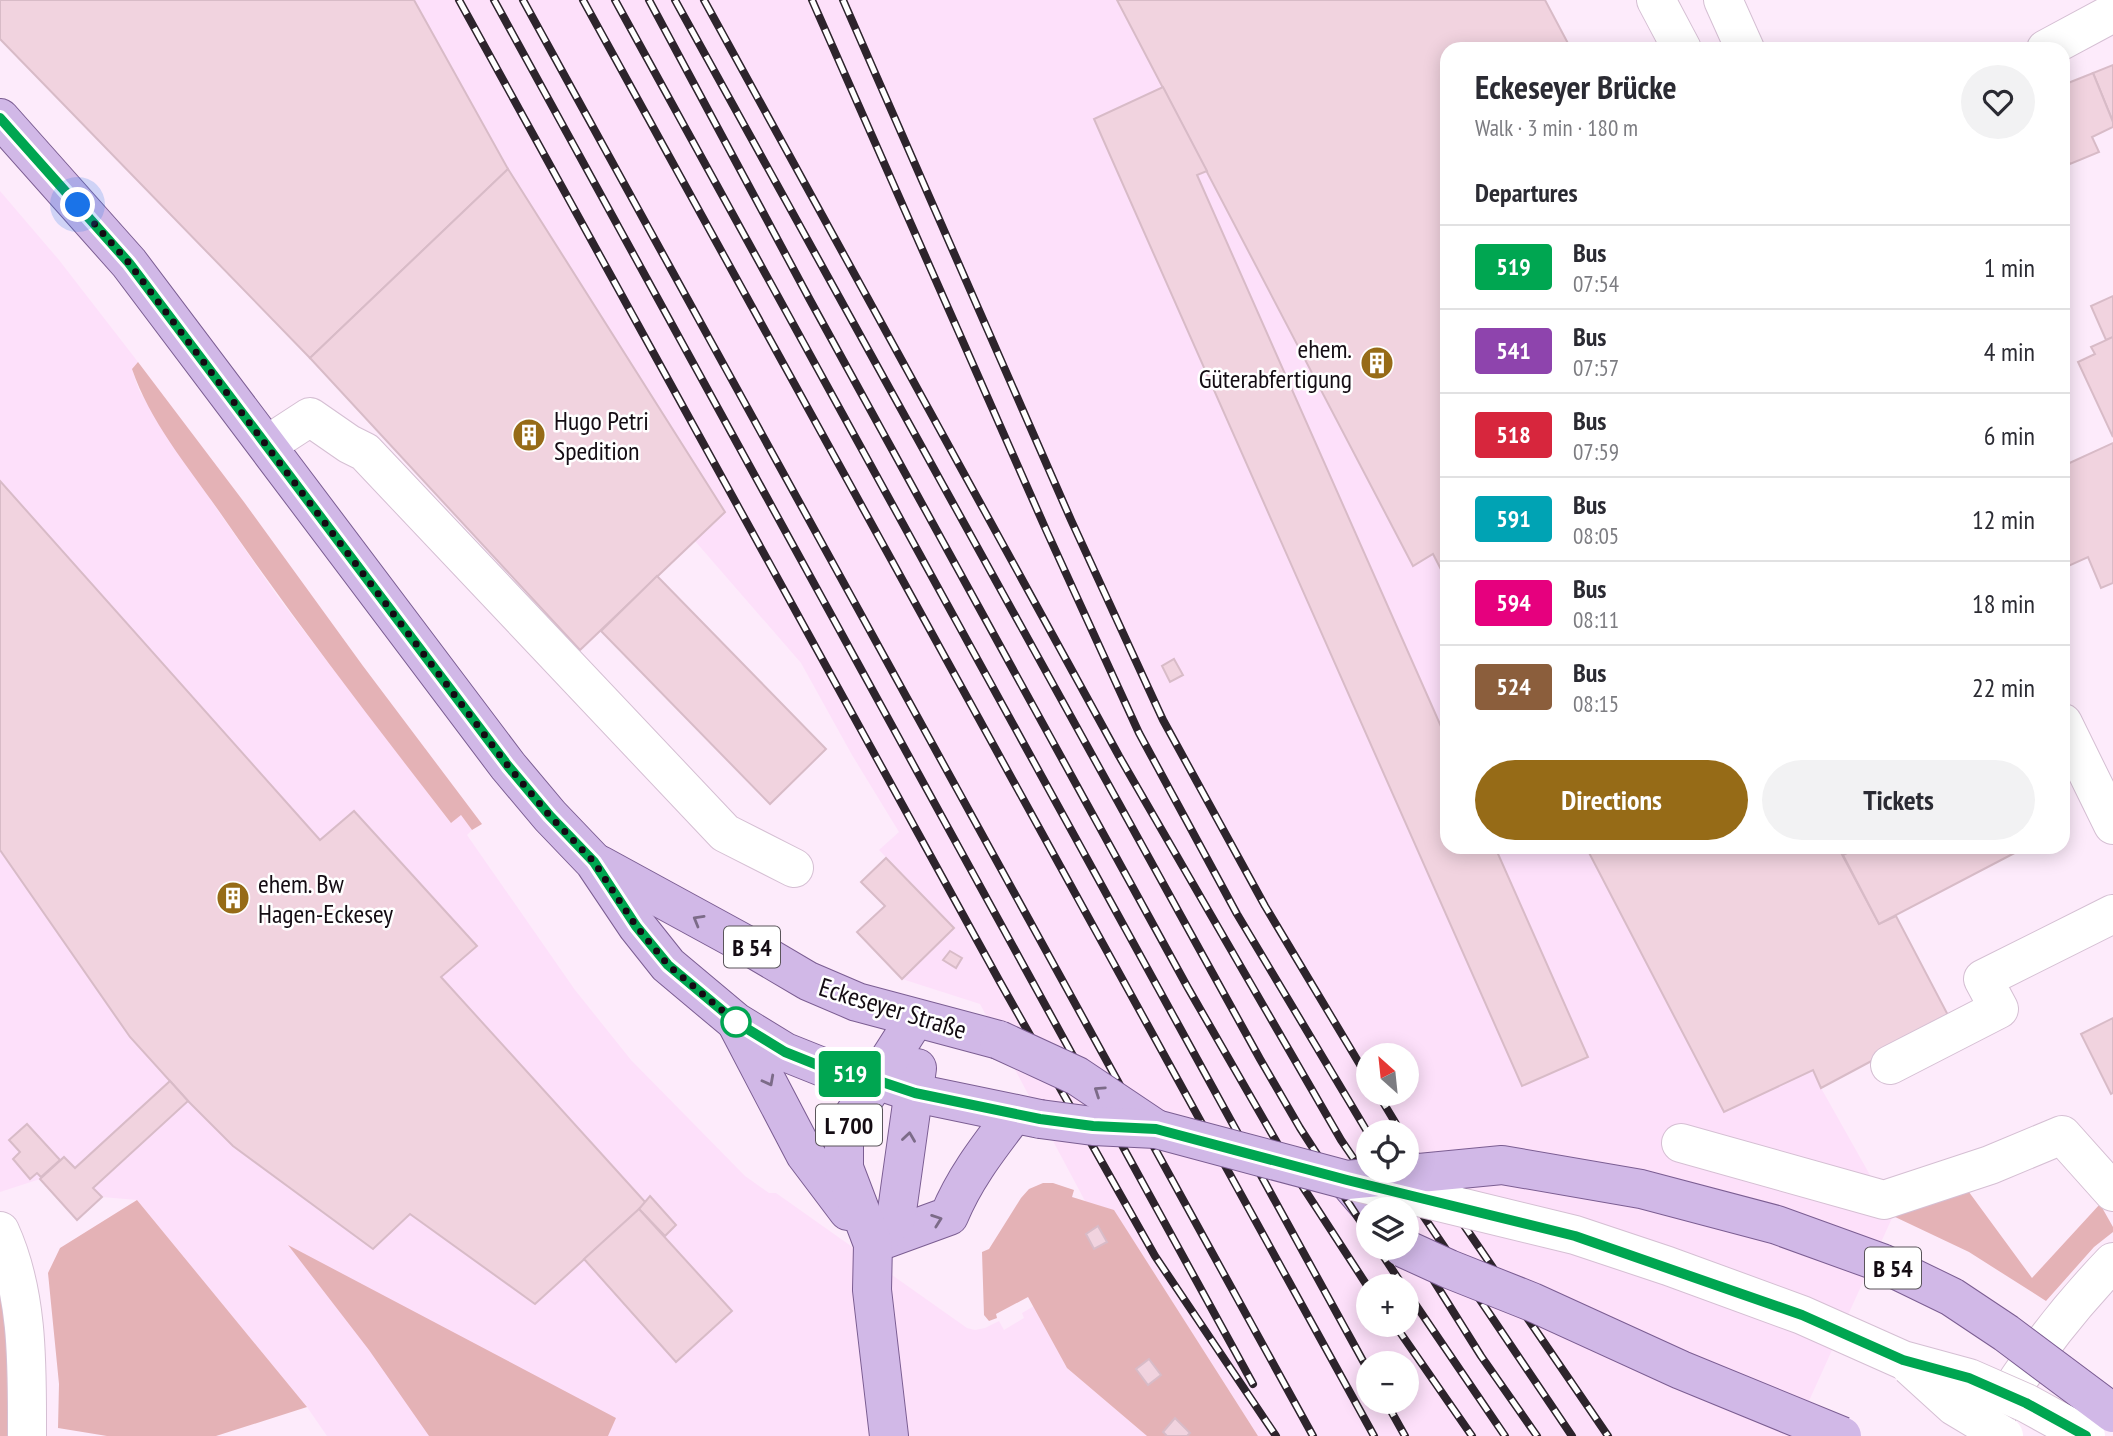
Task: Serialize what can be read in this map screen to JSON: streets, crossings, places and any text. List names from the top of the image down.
{
  "streets": {
    "main road": ["B 54", "Eckeseyer Straße", "L 700"]
  },
  "crossings": [
    ["B 54", "Eckeseyer Straße"],
    ["Eckeseyer Straße", "L 700"]
  ],
  "places": {
    "building": ["ehem. Güterabfertigung", "Hugo Petri Spedition", "ehem. Bw Hagen-Eckesey"]
  },
  "lines": ["bus line 519"],
  "north": "top left",
  "page": {
    "on_map": "519",
    "heading": [
      ["Eckeseyer Brücke", "Walk · 3 min · 180 m"],
      "Departures"
    ],
    "list": [
      {
        "mark": "519",
        "name": "Bus",
        "note": "07:54",
        "value": "1 min"
      },
      {
        "mark": "541",
        "name": "Bus",
        "note": "07:57",
        "value": "4 min"
      },
      {
        "mark": "518",
        "name": "Bus",
        "note": "07:59",
        "value": "6 min"
      },
      {
        "mark": "591",
        "name": "Bus",
        "note": "08:05",
        "value": "12 min"
      },
      {
        "mark": "594",
        "name": "Bus",
        "note": "08:11",
        "value": "18 min"
      },
      {
        "mark": "524",
        "name": "Bus",
        "note": "08:15",
        "value": "22 min"
      }
    ],
    "buttons": ["Directions", "Tickets"],
    "map_buttons": ["+", "−"]
  }
}
